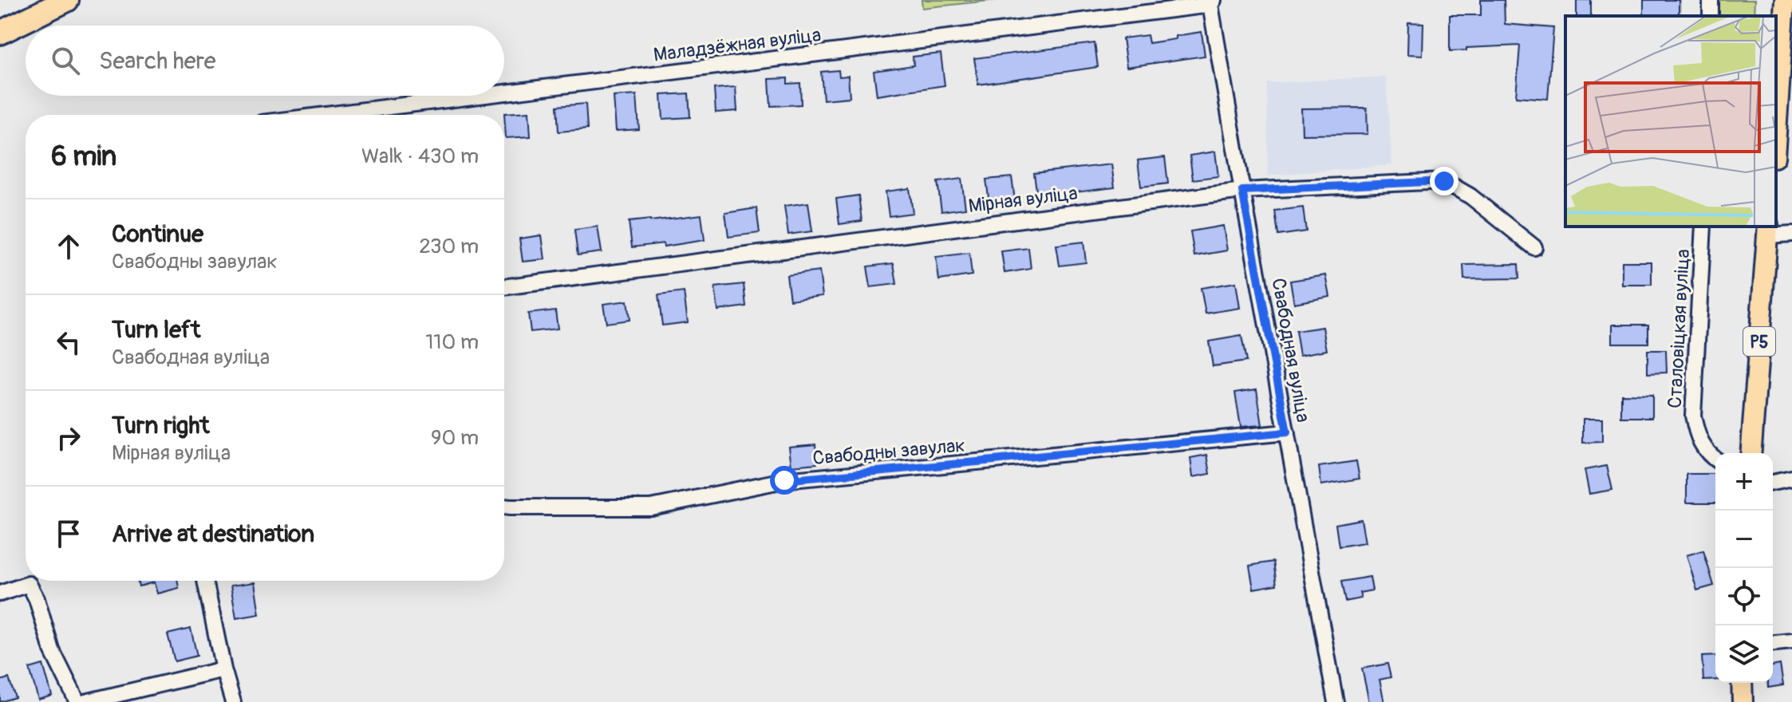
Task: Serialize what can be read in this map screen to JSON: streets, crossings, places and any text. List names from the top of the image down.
{
  "streets": {
    "main road": ["Р5"],
    "street": [
      "Маладзёжная вуліца",
      "Мірная вуліца",
      "Сталовіцкая вуліца",
      "Свабодная вуліца",
      "Свабодны завулак"
    ]
  },
  "crossings": [
    ["Маладзёжная вуліца", "Свабодная вуліца"],
    ["Мірная вуліца", "Свабодная вуліца"],
    ["Свабодная вуліца", "Свабодны завулак"]
  ],
  "page": {
    "search": "Search here",
    "heading": ["6 min", "Walk · 430 m"],
    "list": [
      ["Continue", "Свабодны завулак", "230 m"],
      ["Turn left", "Свабодная вуліца", "110 m"],
      ["Turn right", "Мірная вуліца", "90 m"],
      "Arrive at destination"
    ],
    "map_buttons": ["+", "−"]
  }
}
